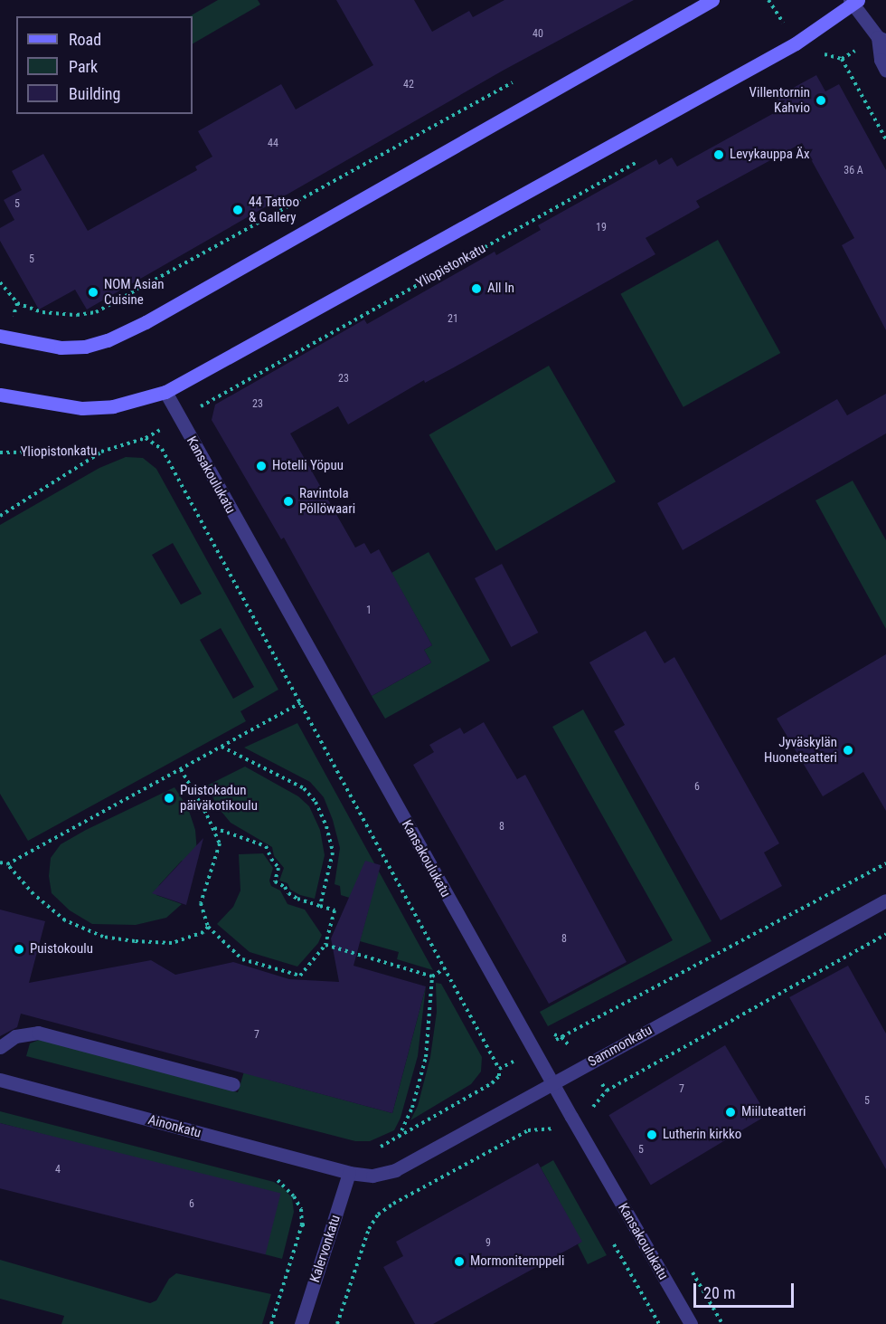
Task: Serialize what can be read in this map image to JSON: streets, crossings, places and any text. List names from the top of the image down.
{
  "streets": {
    "street": [
      "Kansakoulukatu",
      "Sammonkatu",
      "Ainonkatu",
      "Kalervonkatu"
    ],
    "path": ["Yliopistonkatu"]
  },
  "crossings": [
    ["Yliopistonkatu", "Kansakoulukatu"],
    ["Kansakoulukatu", "Sammonkatu"],
    ["Sammonkatu", "Ainonkatu"],
    ["Sammonkatu", "Kalervonkatu"],
    ["Ainonkatu", "Kalervonkatu"]
  ],
  "places": [
    "Villentornin Kahvio",
    "Levykauppa Äx",
    "44 Tattoo & Gallery",
    "All In",
    "NOM Asian Cuisine",
    "Hotelli Yöpuu",
    "Ravintola Pöllöwaari",
    "Jyväskylän Huoneteatteri",
    "Puistokadun päiväkotikoulu",
    "Puistokoulu",
    "Miiluteatteri",
    "Lutherin kirkko",
    "Mormonitemppeli"
  ],
  "house_numbers": [
    "40",
    "42",
    "44",
    "36 A",
    "5",
    "19",
    "5",
    "21",
    "23",
    "23",
    "1",
    "6",
    "8",
    "8",
    "7",
    "7",
    "5",
    "5",
    "4",
    "6",
    "9"
  ],
  "legend": ["Road", "Park", "Building"],
  "scale_bar": "20 m"
}
